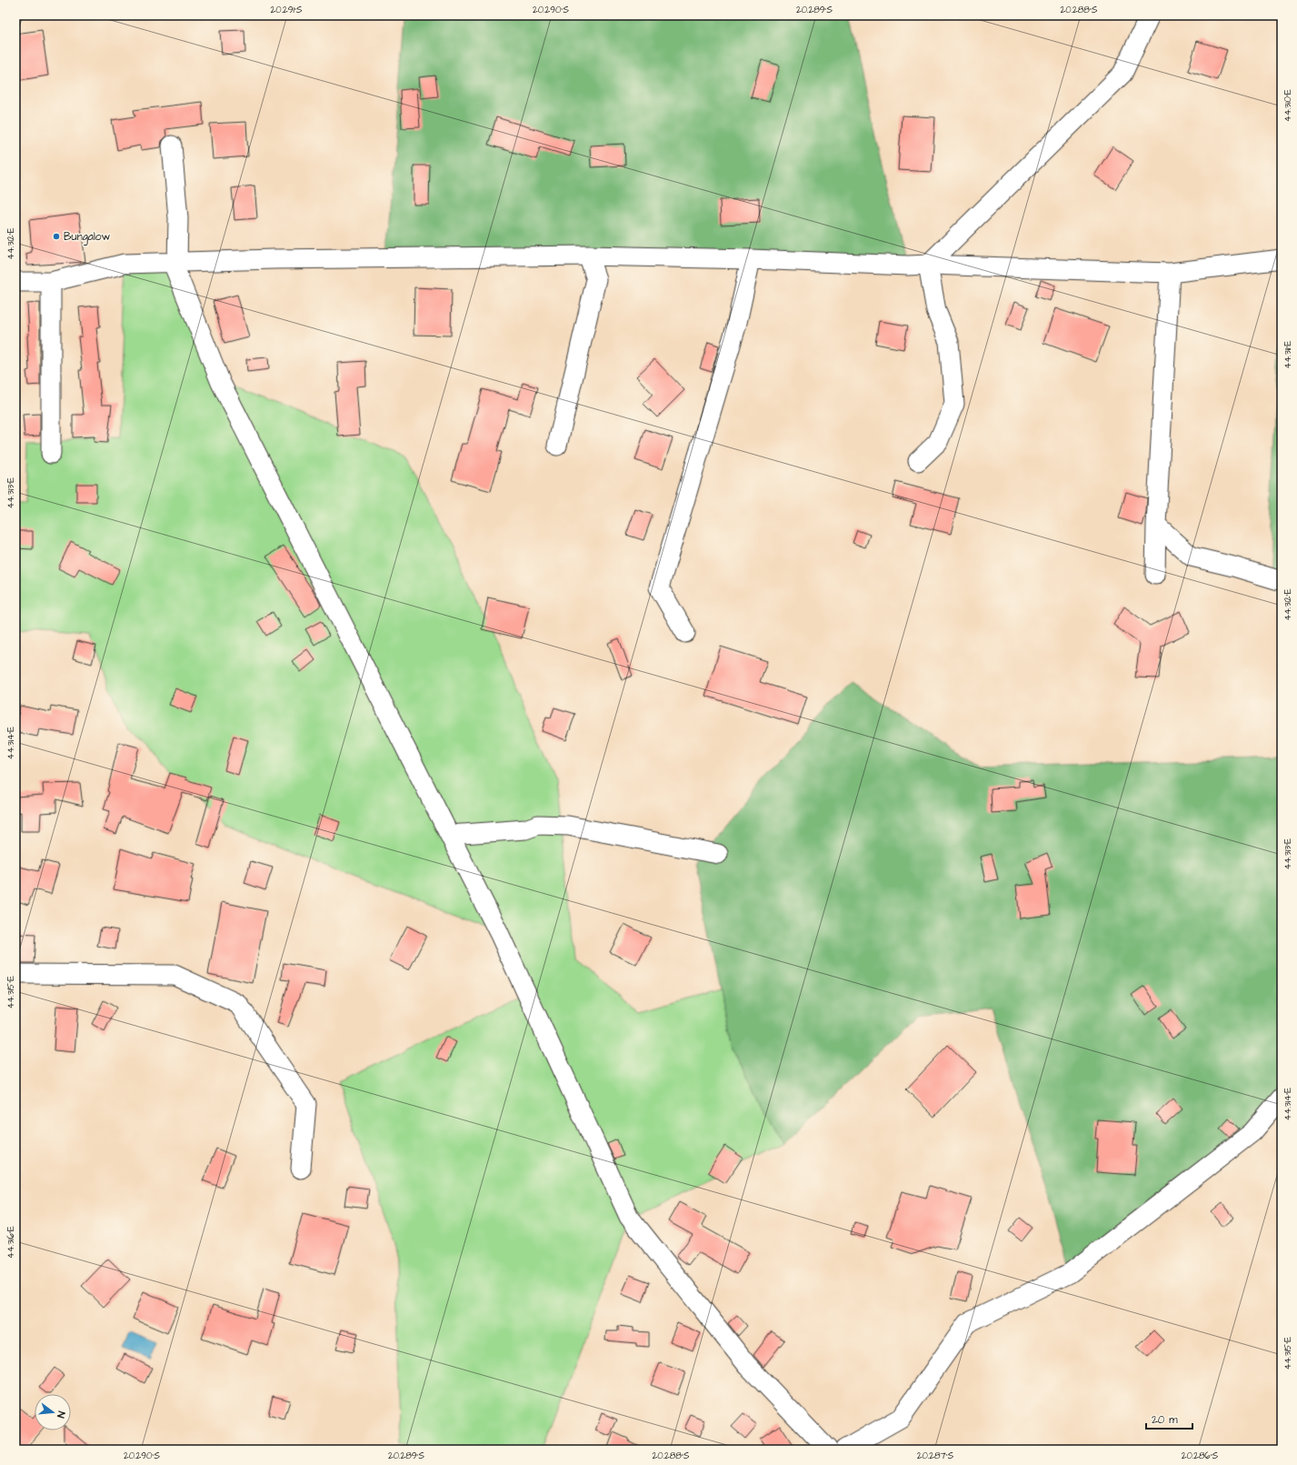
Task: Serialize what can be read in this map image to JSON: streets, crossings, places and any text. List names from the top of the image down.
{
  "places": ["Bungalow"],
  "scale_bar": "20 m",
  "north": "right",
  "coordinates": [
    "20.291°S",
    "20.290°S",
    "20.289°S",
    "20.288°S",
    "44.310°E",
    "44.312°E",
    "44.311°E",
    "44.313°E",
    "44.314°E",
    "44.315°E",
    "44.316°E",
    "20.287°S",
    "20.286°S"
  ]
}
